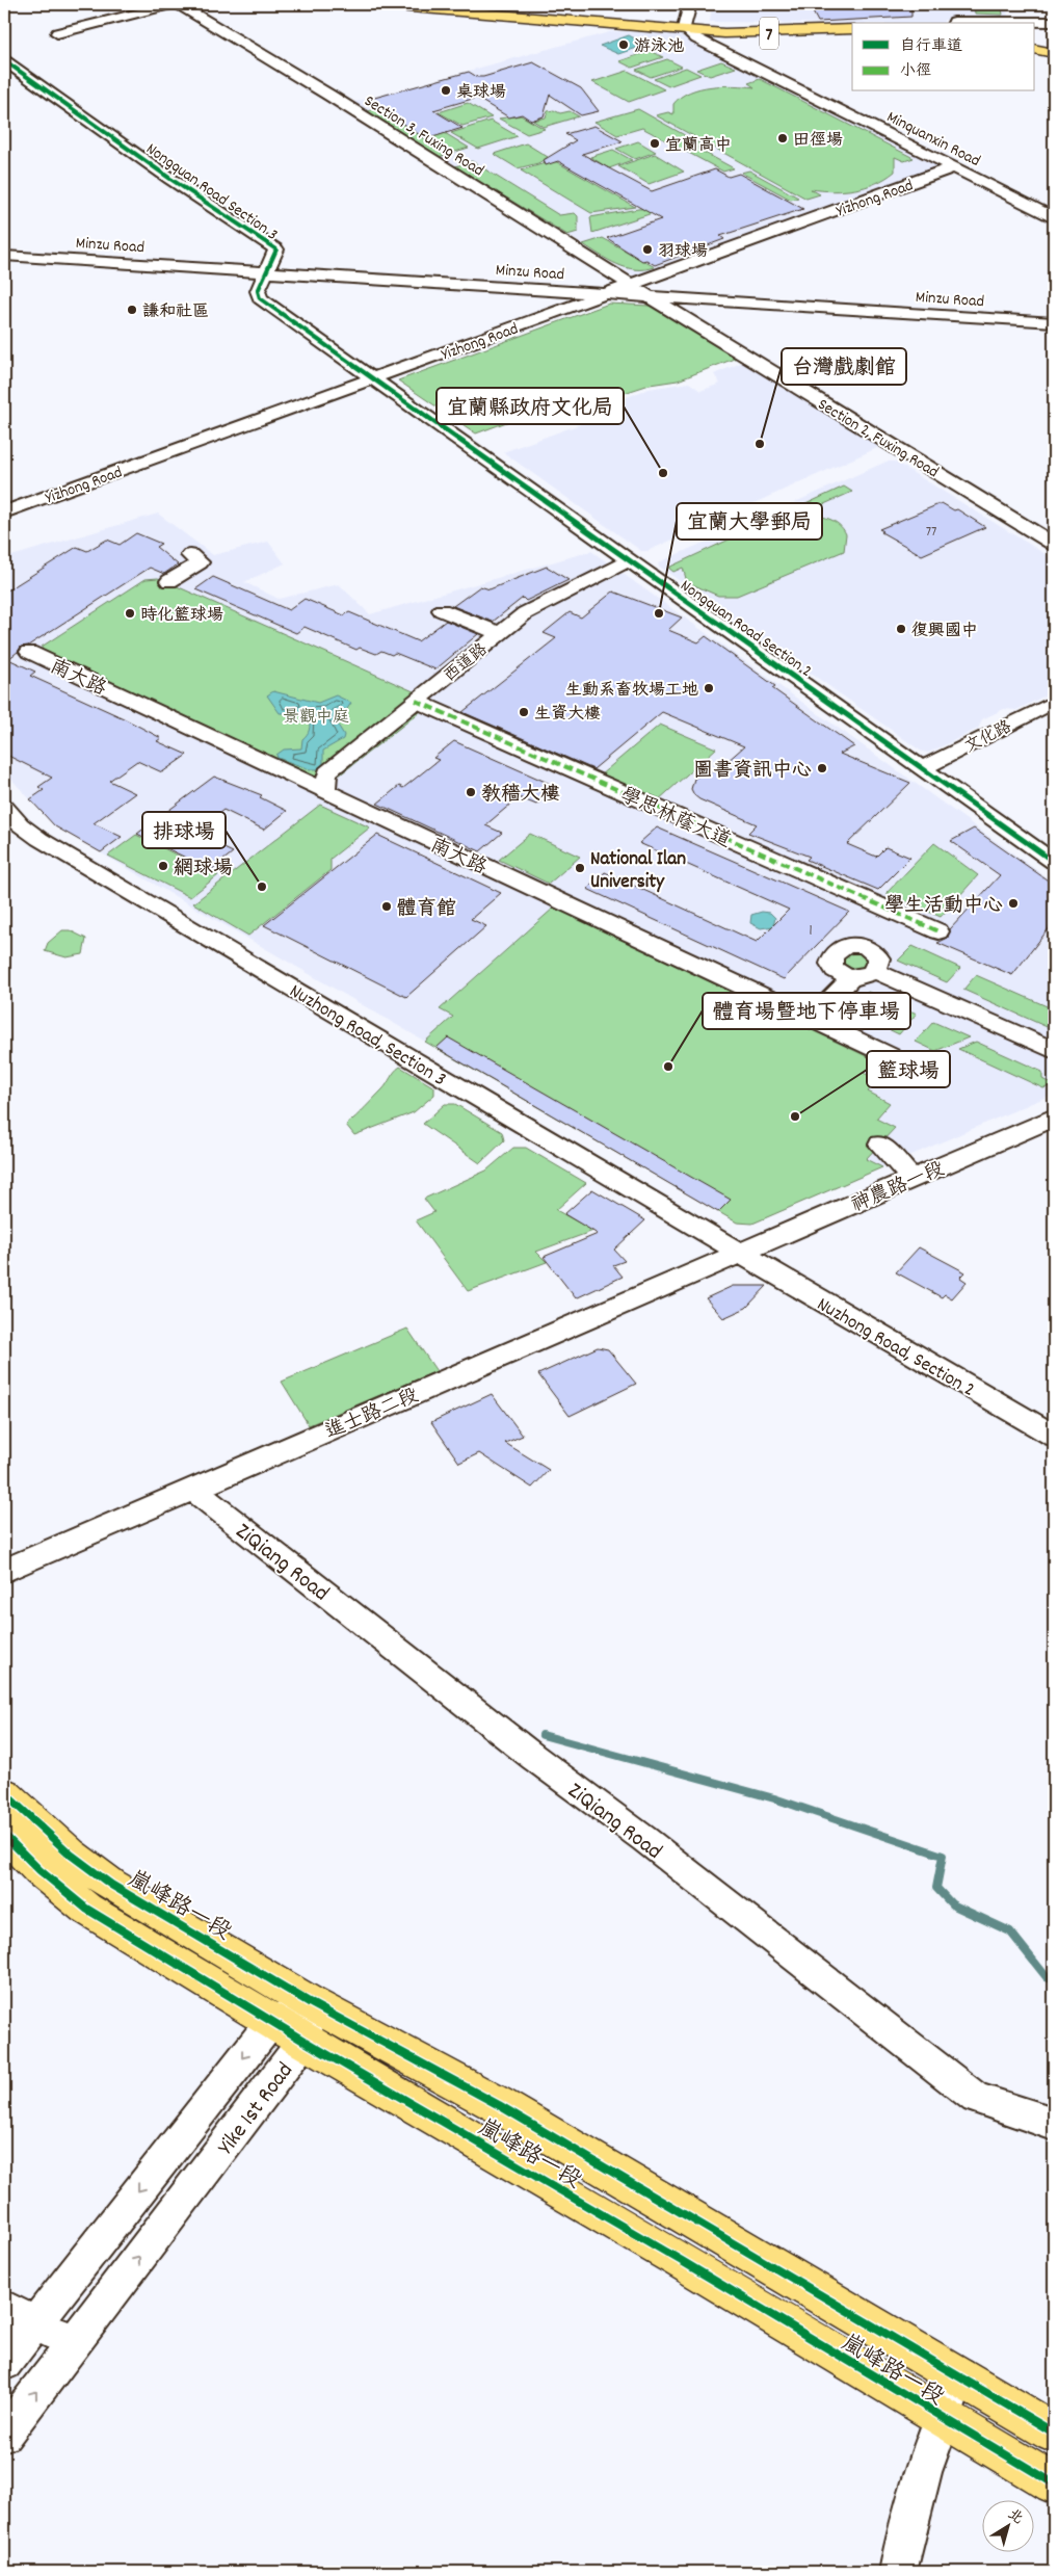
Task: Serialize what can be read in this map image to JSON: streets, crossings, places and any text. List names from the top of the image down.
{
  "streets": {
    "main road": ["7", "嵐峰路一段"],
    "street": [
      "Section 3, Fuxing Road",
      "Minquanxin Road",
      "Nongquan Road Section 3",
      "Yizhong Road",
      "Minzu Road",
      "Section 2, Fuxing Road",
      "Nongquan Road Section 2",
      "西道路",
      "南大路",
      "文化路",
      "學思林蔭大道",
      "Nuzhong Road, Section 3",
      "神農路一段",
      "Nuzhong Road, Section 2",
      "進士路二段",
      "ZiQiang Road",
      "Yike 1st Road"
    ]
  },
  "crossings": [
    ["7", "Minquanxin Road"],
    ["Section 3, Fuxing Road", "Yizhong Road"],
    ["Section 3, Fuxing Road", "Minzu Road"],
    ["Section 3, Fuxing Road", "Section 2, Fuxing Road"],
    ["Minquanxin Road", "Yizhong Road"],
    ["Nongquan Road Section 3", "Yizhong Road"],
    ["Nongquan Road Section 3", "Minzu Road"],
    ["Nongquan Road Section 3", "Nongquan Road Section 2"],
    ["Yizhong Road", "Minzu Road"],
    ["Yizhong Road", "Nongquan Road Section 2"],
    ["Minzu Road", "Section 2, Fuxing Road"],
    ["Nongquan Road Section 2", "西道路"],
    ["Nongquan Road Section 2", "文化路"],
    ["西道路", "南大路"],
    ["西道路", "學思林蔭大道"],
    ["Nuzhong Road, Section 3", "神農路一段"],
    ["Nuzhong Road, Section 3", "Nuzhong Road, Section 2"],
    ["Nuzhong Road, Section 3", "進士路二段"],
    ["神農路一段", "Nuzhong Road, Section 2"],
    ["神農路一段", "進士路二段"],
    ["Nuzhong Road, Section 2", "進士路二段"],
    ["進士路二段", "ZiQiang Road"],
    ["嵐峰路一段", "Yike 1st Road"]
  ],
  "parks": ["景觀中庭"],
  "places": [
    "游泳池",
    "桌球場",
    "田徑場",
    "宜蘭高中",
    "羽球場",
    "謙和社區",
    "台灣戲劇館",
    "宜蘭縣政府文化局",
    "時化籃球場",
    "宜蘭大學郵局",
    "復興國中",
    "生動系畜牧場工地",
    "生資大樓",
    "圖書資訊中心",
    "教穡大樓",
    "網球場",
    "National Ilan University",
    "排球場",
    "學生活動中心",
    "體育館",
    "體育場暨地下停車場",
    "籃球場"
  ],
  "house_numbers": ["77", "1"],
  "legend": ["自行車道", "小徑"],
  "north": "top right"
}
